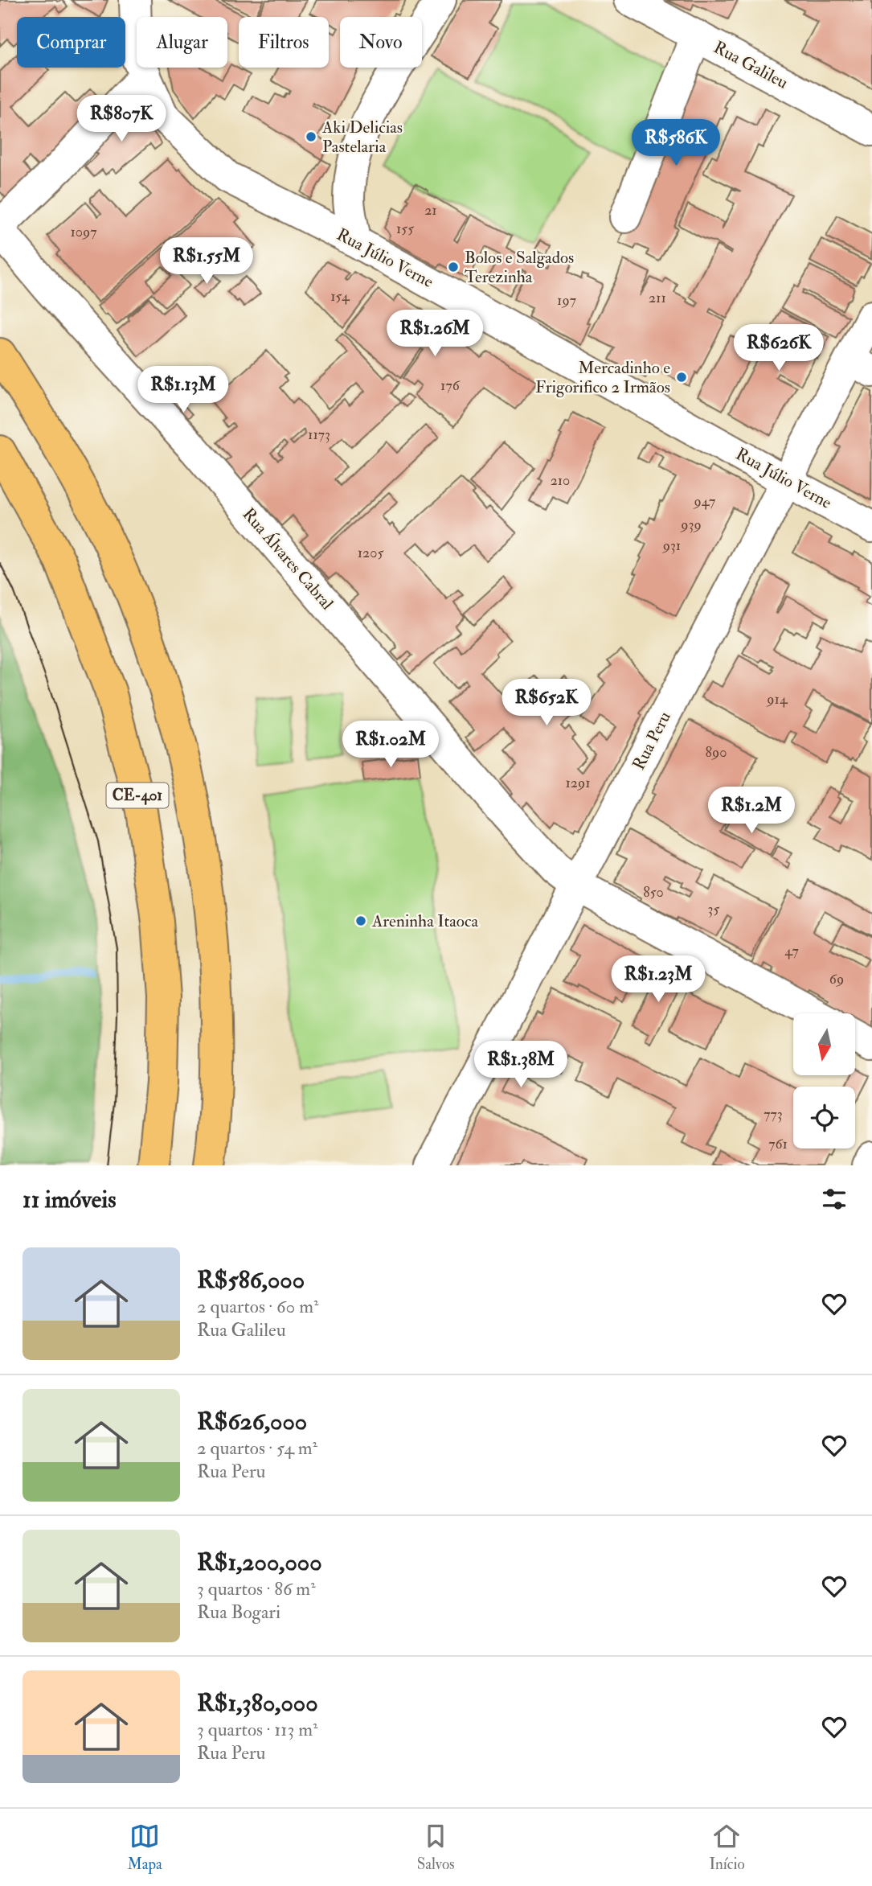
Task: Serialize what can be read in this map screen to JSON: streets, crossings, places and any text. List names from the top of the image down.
{
  "streets": {
    "main road": ["CE-401"],
    "street": [
      "Rua Galileu",
      "Rua Júlio Verne",
      "Rua Álvares Cabral",
      "Rua Peru"
    ]
  },
  "crossings": [
    ["Rua Júlio Verne", "Rua Peru"],
    ["Rua Álvares Cabral", "Rua Peru"]
  ],
  "places": [
    "Aki Delicias Pastelaria",
    "Bolos e Salgados Terezinha",
    "Mercadinho e Frigorifico 2 Irmãos",
    "Areninha Itaoca"
  ],
  "house_numbers": [
    "21",
    "155",
    "1097",
    "154",
    "211",
    "197",
    "176",
    "1173",
    "210",
    "947",
    "939",
    "931",
    "1205",
    "914",
    "890",
    "1291",
    "850",
    "35",
    "47",
    "69",
    "773",
    "761"
  ],
  "north": "bottom",
  "page": {
    "chip": [
      "Comprar",
      "Alugar",
      "Filtros",
      "Novo"
    ],
    "price": [
      "R$807K",
      "R$586K",
      "R$1.55M",
      "R$1.26M",
      "R$626K",
      "R$1.13M",
      "R$652K",
      "R$1.02M",
      "R$1.2M",
      "R$1.23M",
      "R$1.38M"
    ],
    "heading": "11 imóveis",
    "list": [
      {
        "name": "R$586,000",
        "note": "2 quartos · 60 m² · Rua Galileu"
      },
      {
        "name": "R$626,000",
        "note": "2 quartos · 54 m² · Rua Peru"
      },
      {
        "name": "R$1,200,000",
        "note": "3 quartos · 86 m² · Rua Bogari"
      },
      {
        "name": "R$1,380,000",
        "note": "3 quartos · 113 m² · Rua Peru"
      }
    ],
    "tabs": ["Mapa", "Salvos", "Início"]
  }
}
